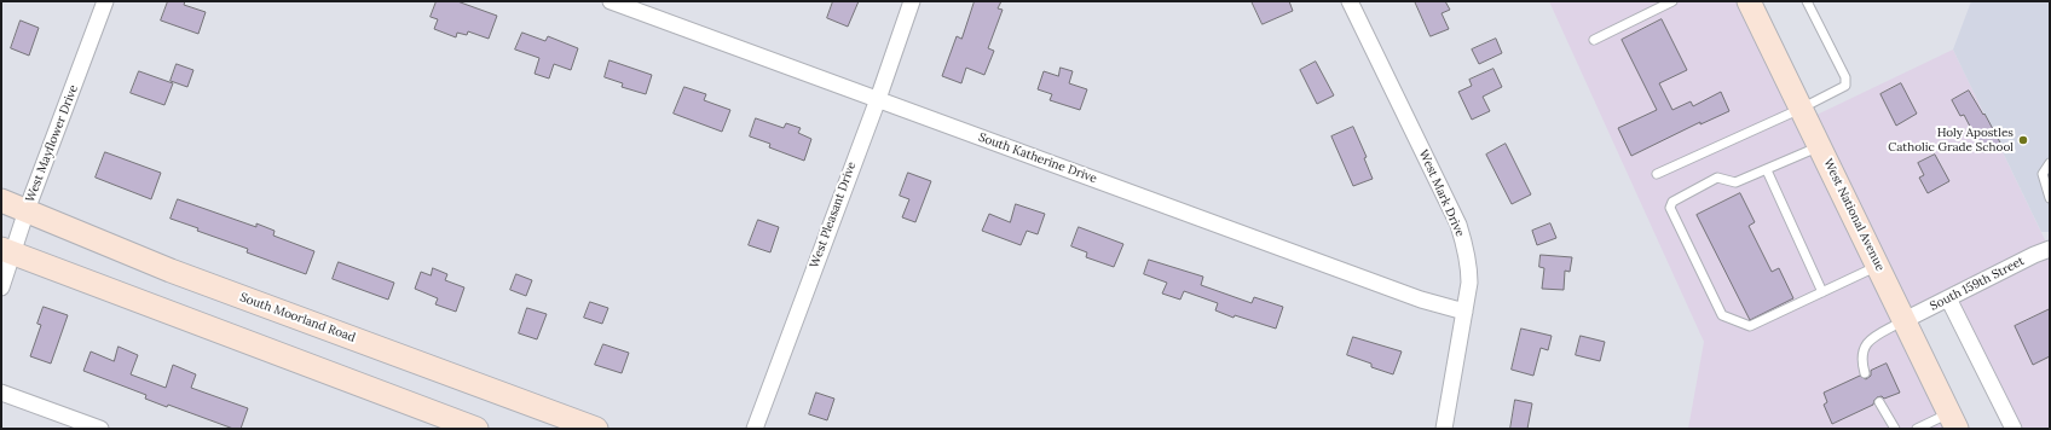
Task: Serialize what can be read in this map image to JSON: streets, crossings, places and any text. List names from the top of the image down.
{
  "streets": {
    "main road": ["West National Avenue", "South Moorland Road"],
    "street": [
      "West Mayflower Drive",
      "South Katherine Drive",
      "West Mark Drive",
      "West Pleasant Drive",
      "South 159th Street"
    ]
  },
  "crossings": [
    ["West Mayflower Drive", "South Moorland Road"],
    ["South Katherine Drive", "West Mark Drive"],
    ["South Katherine Drive", "West Pleasant Drive"],
    ["West National Avenue", "South 159th Street"]
  ],
  "places": ["Holy Apostles Catholic Grade School"]
}
